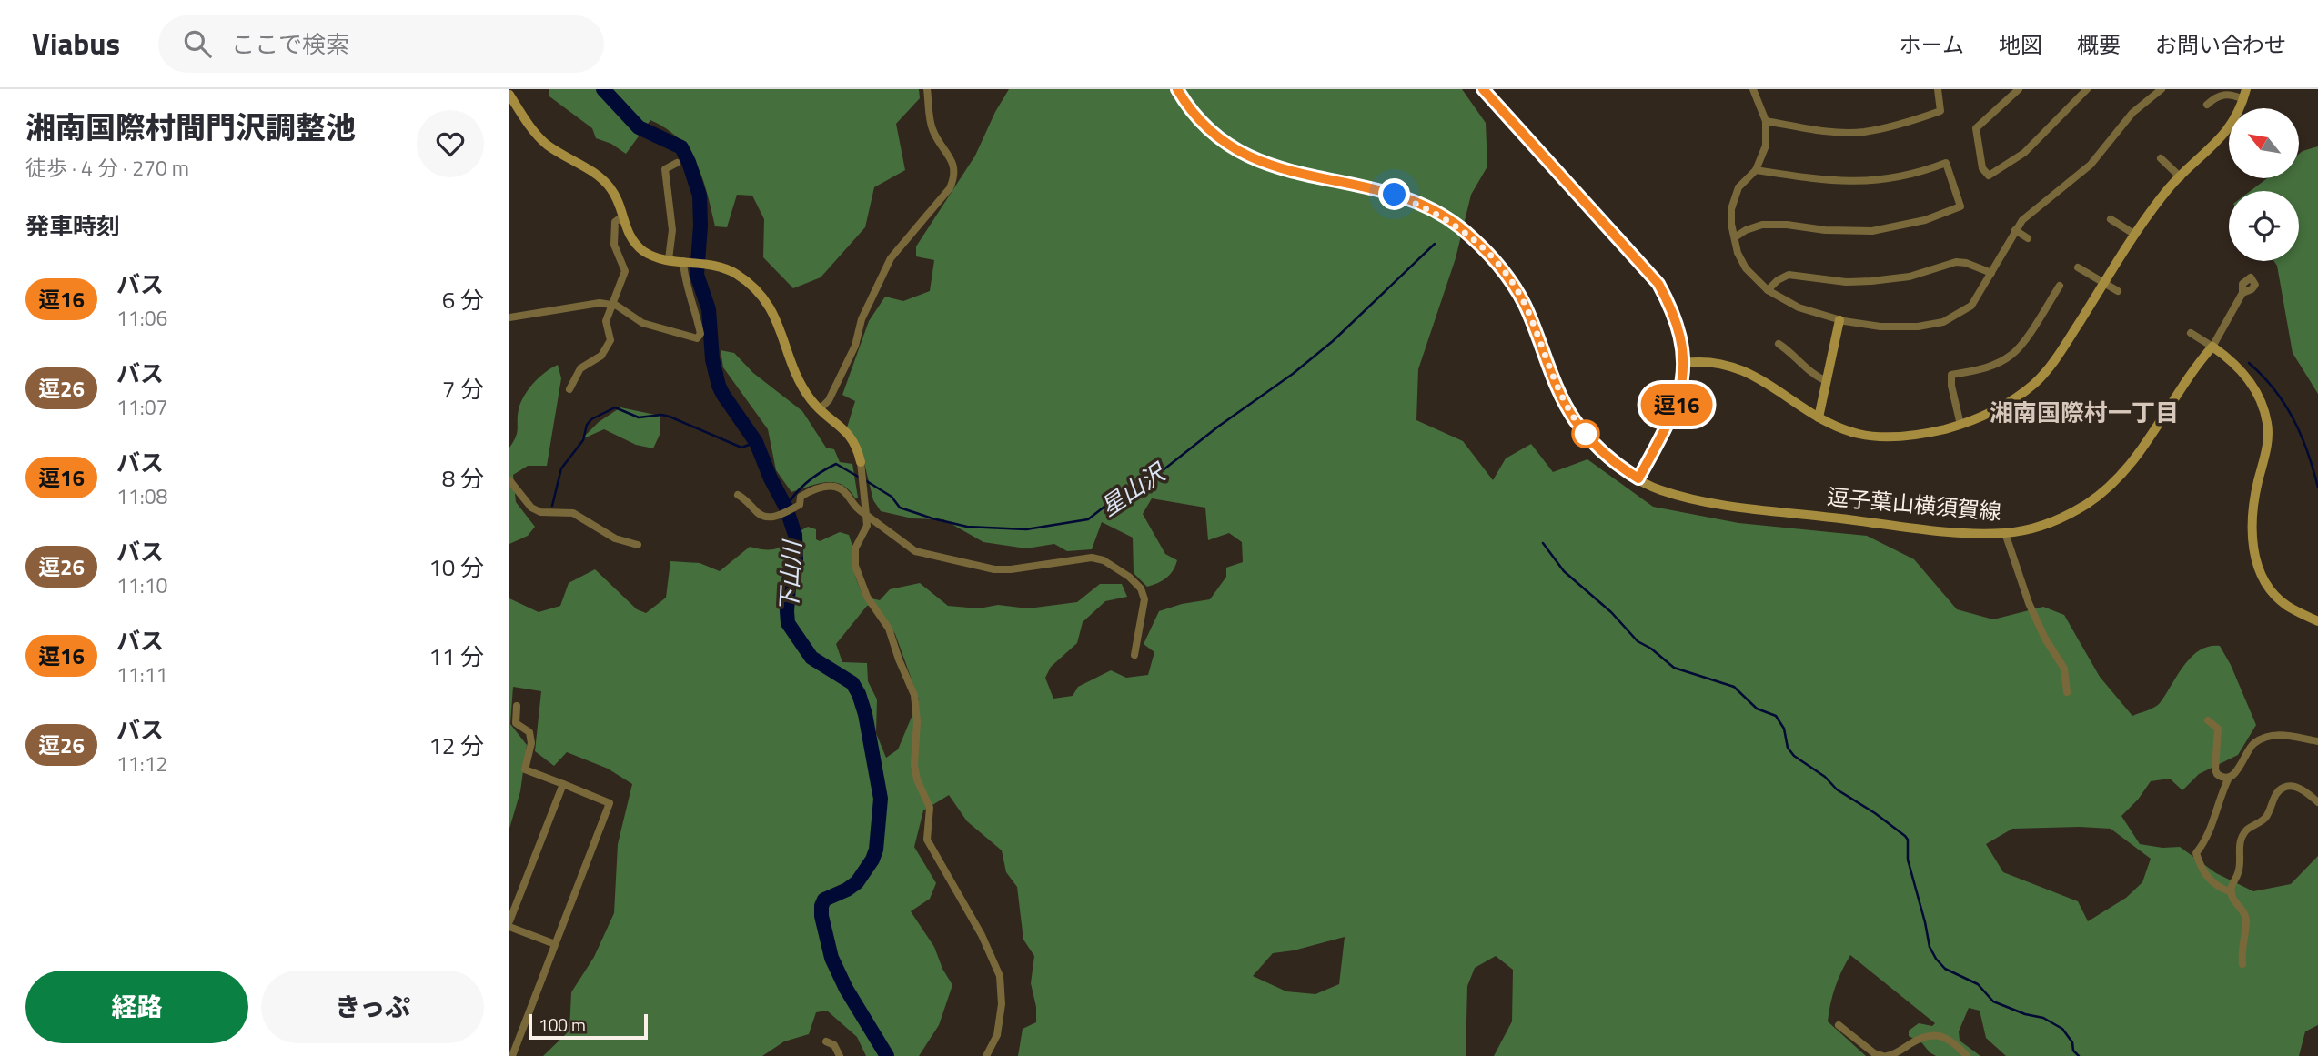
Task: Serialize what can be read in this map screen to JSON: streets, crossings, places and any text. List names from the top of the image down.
{
  "streets": {
    "street": ["逗子葉山横須賀線"]
  },
  "districts": ["湘南国際村一丁目"],
  "water": ["星山沢", "下山川"],
  "lines": ["bus line 逗16"],
  "scale_bar": "100 m",
  "north": "top left",
  "page": {
    "header": "Viabus",
    "search": "ここで検索",
    "nav": [
      "ホーム",
      "地図",
      "概要",
      "お問い合わせ"
    ],
    "heading": [
      ["湘南国際村間門沢調整池", "徒歩 · 4 分 · 270 m"],
      "発車時刻"
    ],
    "on_map": "逗16",
    "list": [
      {
        "mark": "逗16",
        "name": "バス",
        "note": "11:06",
        "value": "6 分"
      },
      {
        "mark": "逗26",
        "name": "バス",
        "note": "11:07",
        "value": "7 分"
      },
      {
        "mark": "逗16",
        "name": "バス",
        "note": "11:08",
        "value": "8 分"
      },
      {
        "mark": "逗26",
        "name": "バス",
        "note": "11:10",
        "value": "10 分"
      },
      {
        "mark": "逗16",
        "name": "バス",
        "note": "11:11",
        "value": "11 分"
      },
      {
        "mark": "逗26",
        "name": "バス",
        "note": "11:12",
        "value": "12 分"
      }
    ],
    "buttons": ["経路", "きっぷ"],
    "scale": "100 m"
  }
}
